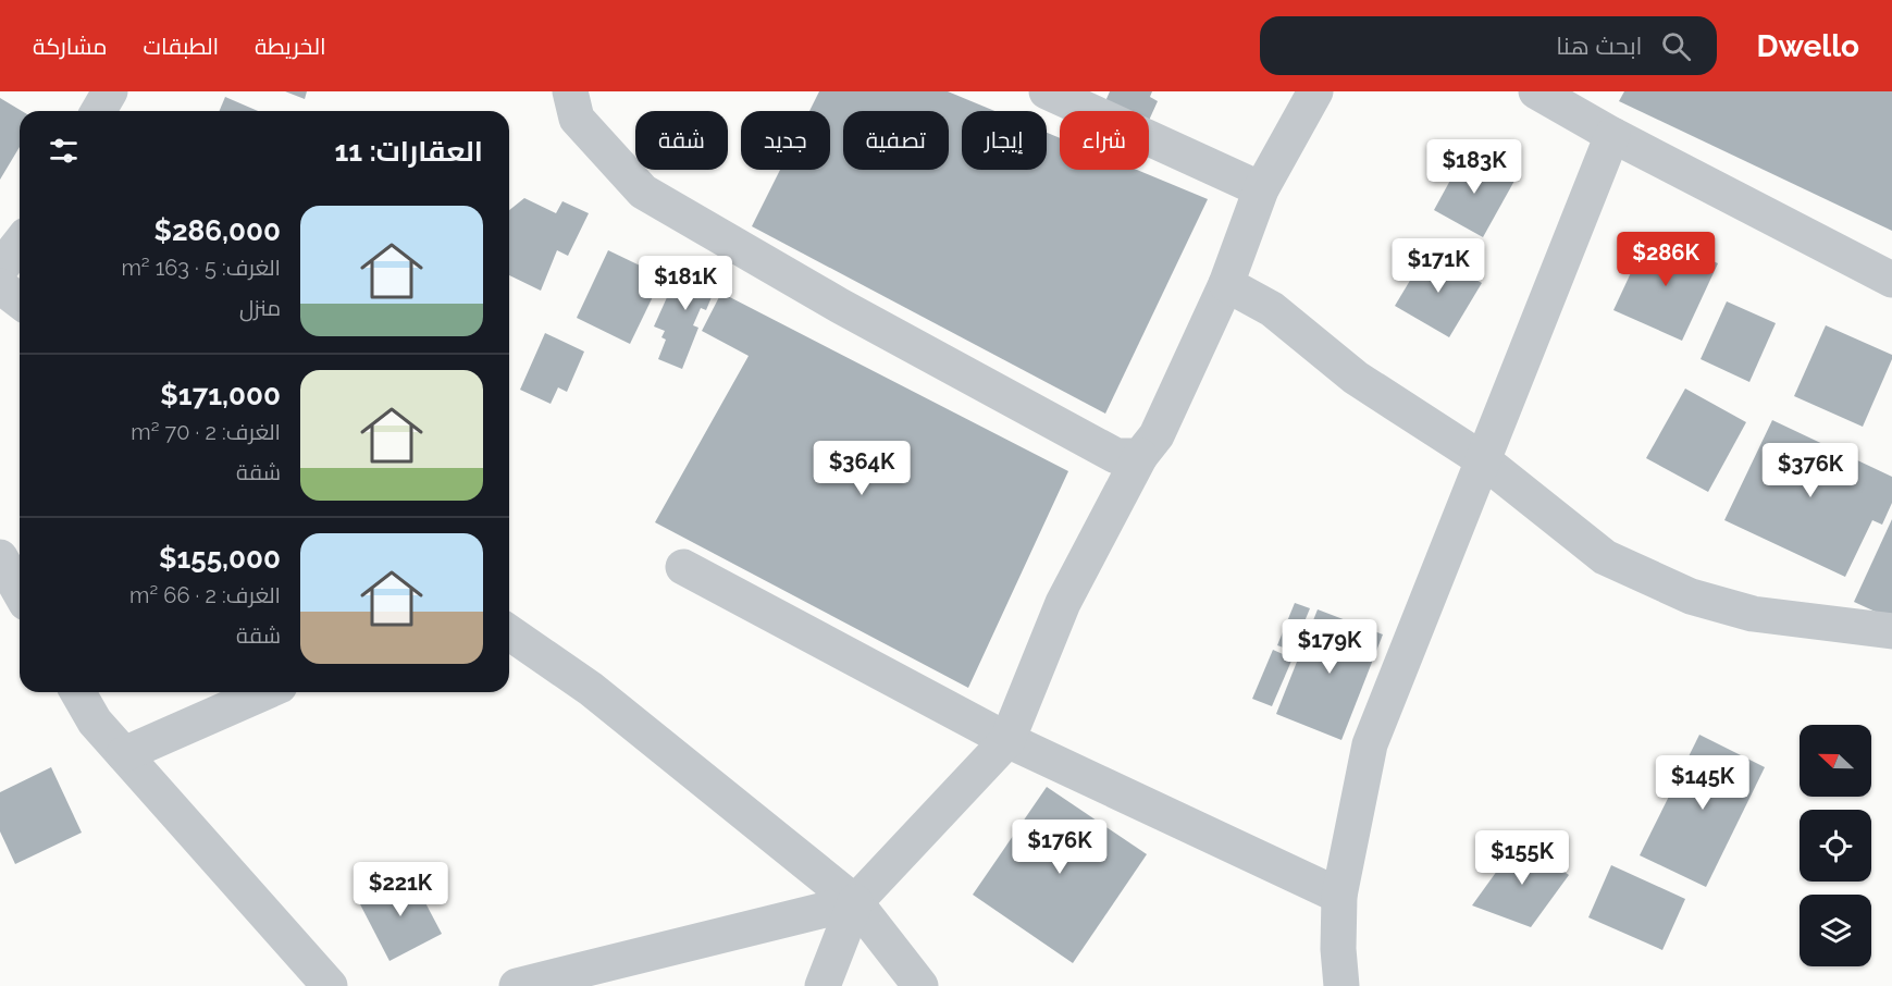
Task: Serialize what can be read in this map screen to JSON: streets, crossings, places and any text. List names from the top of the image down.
{
  "north": "left",
  "page": {
    "header": "Dwello",
    "search": "ابحث هنا",
    "nav": ["الخريطة", "الطبقات", "مشاركة"],
    "chip": [
      "شراء",
      "إيجار",
      "تصفية",
      "جديد",
      "شقة"
    ],
    "heading": "العقارات: 11",
    "price": [
      "$183K",
      "$286K",
      "$171K",
      "$181K",
      "$364K",
      "$376K",
      "$179K",
      "$145K",
      "$176K",
      "$155K",
      "$221K"
    ],
    "list": [
      {
        "name": "$286,000",
        "note": "الغرف: 5 · 163 m² · منزل"
      },
      {
        "name": "$171,000",
        "note": "الغرف: 2 · 70 m² · شقة"
      },
      {
        "name": "$155,000",
        "note": "الغرف: 2 · 66 m² · شقة"
      }
    ]
  }
}
